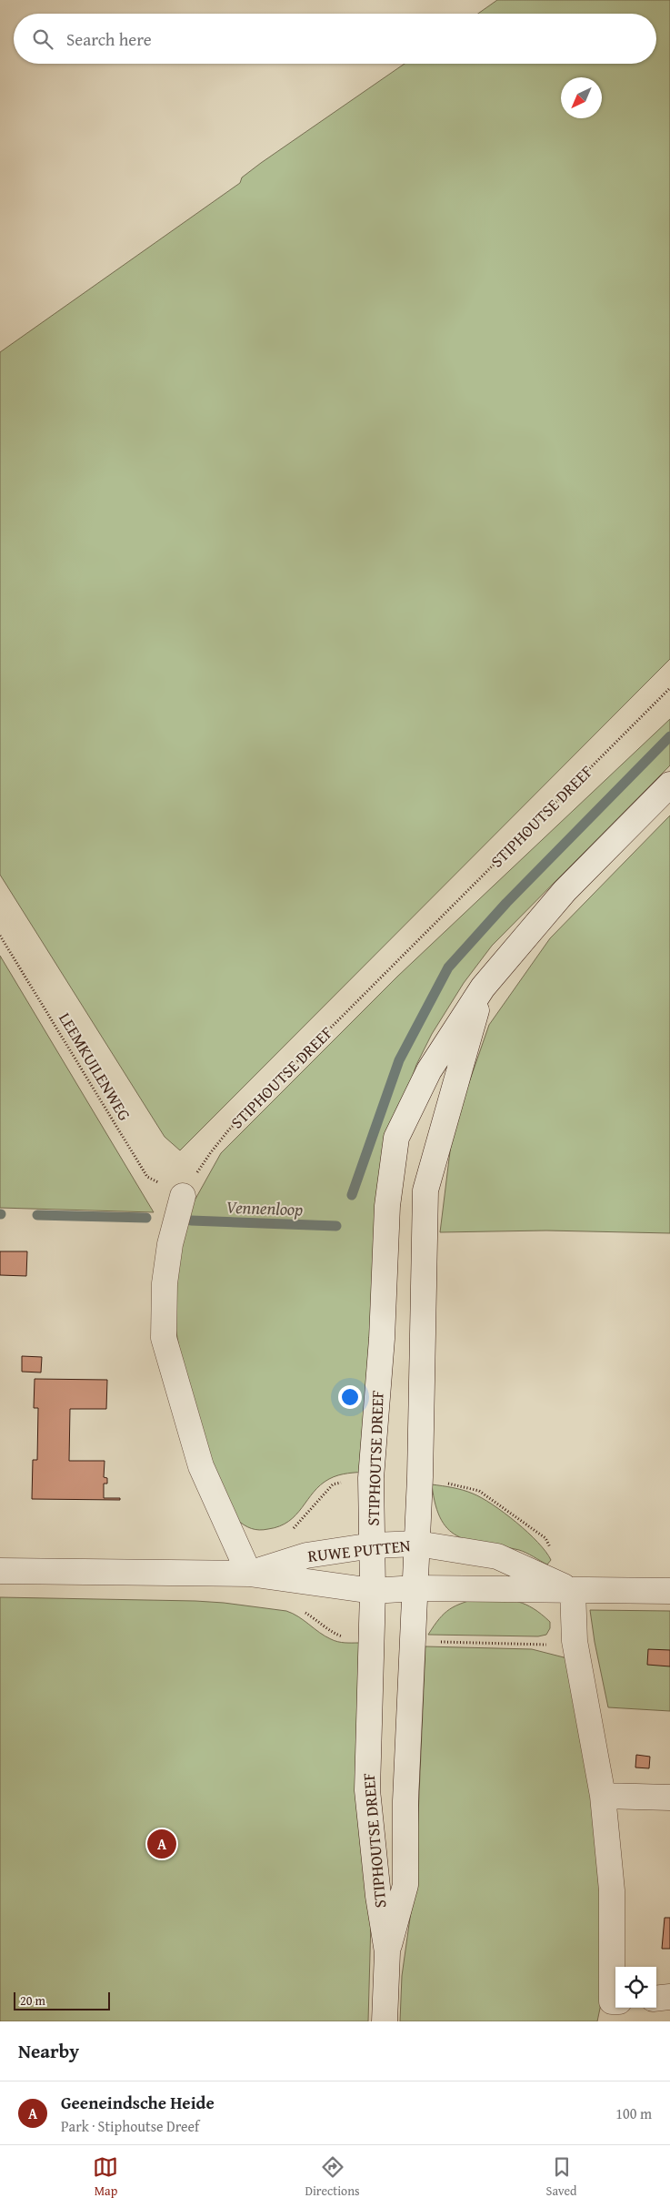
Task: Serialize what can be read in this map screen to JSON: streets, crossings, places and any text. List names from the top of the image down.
{
  "streets": {
    "main road": ["STIPHOUTSE DREEF", "RUWE PUTTEN"],
    "path": ["LEEMKUILENWEG"]
  },
  "crossings": [
    ["STIPHOUTSE DREEF", "LEEMKUILENWEG"],
    ["STIPHOUTSE DREEF", "RUWE PUTTEN"]
  ],
  "water": ["Vennenloop"],
  "scale_bar": "20 m",
  "north": "bottom left",
  "page": {
    "search": "Search here",
    "pins": "A",
    "scale": "20 m",
    "heading": "Nearby",
    "list": [
      {
        "mark": "A",
        "name": "Geeneindsche Heide",
        "note": "Park · Stiphoutse Dreef",
        "value": "100 m"
      }
    ],
    "nav": ["Map", "Directions", "Saved"]
  }
}
